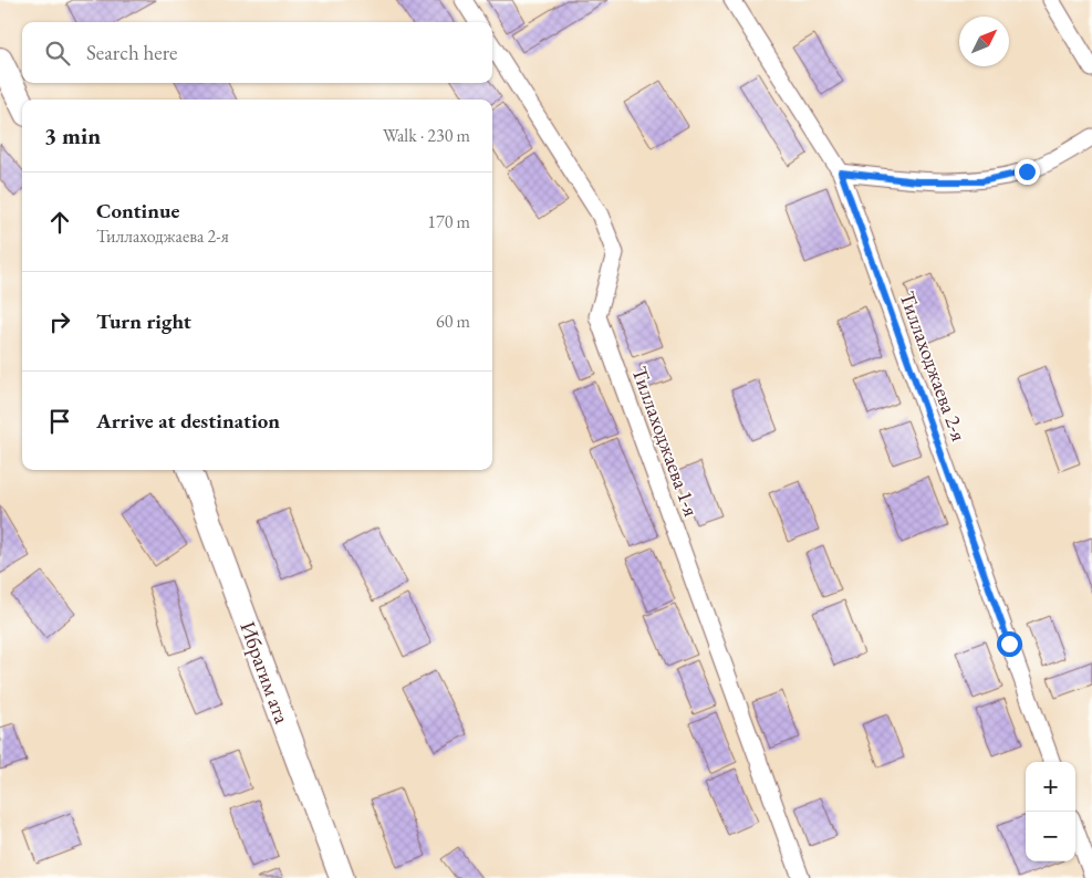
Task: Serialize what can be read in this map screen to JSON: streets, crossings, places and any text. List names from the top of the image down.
{
  "streets": {
    "street": ["Тиллаходжаева 2-я", "Тиллаходжаева 1-я", "Ибрагим ата"]
  },
  "north": "top right",
  "page": {
    "search": "Search here",
    "heading": ["3 min", "Walk · 230 m"],
    "list": [
      ["Continue", "Тиллаходжаева 2-я", "170 m"],
      ["Turn right", "60 m"],
      "Arrive at destination"
    ],
    "map_buttons": ["+", "−"]
  }
}
